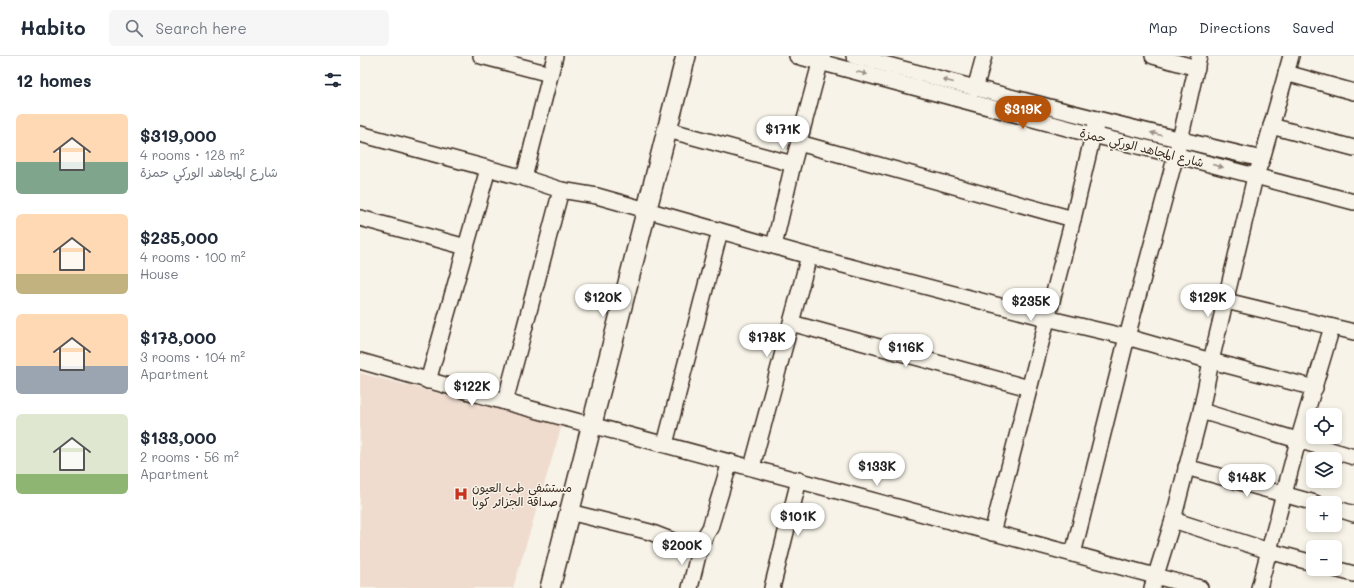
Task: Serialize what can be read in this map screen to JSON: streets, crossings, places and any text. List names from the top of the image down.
{
  "streets": {
    "street": ["شارع المجاهد الوركي حمزة"]
  },
  "places": {
    "hospital": ["مستشفى طب العيون صداقة الجزائر كوبا"]
  },
  "page": {
    "header": "Habito",
    "search": "Search here",
    "nav": ["Map", "Directions", "Saved"],
    "heading": "12 homes",
    "price": [
      "$319K",
      "$171K",
      "$120K",
      "$129K",
      "$235K",
      "$178K",
      "$116K",
      "$122K",
      "$133K",
      "$148K",
      "$101K",
      "$200K"
    ],
    "list": [
      {
        "name": "$319,000",
        "note": "4 rooms · 128 m² · شارع المجاهد الوركي حمزة"
      },
      {
        "name": "$235,000",
        "note": "4 rooms · 100 m² · House"
      },
      {
        "name": "$178,000",
        "note": "3 rooms · 104 m² · Apartment"
      },
      {
        "name": "$133,000",
        "note": "2 rooms · 56 m² · Apartment"
      }
    ],
    "map_buttons": ["+", "−"]
  }
}
